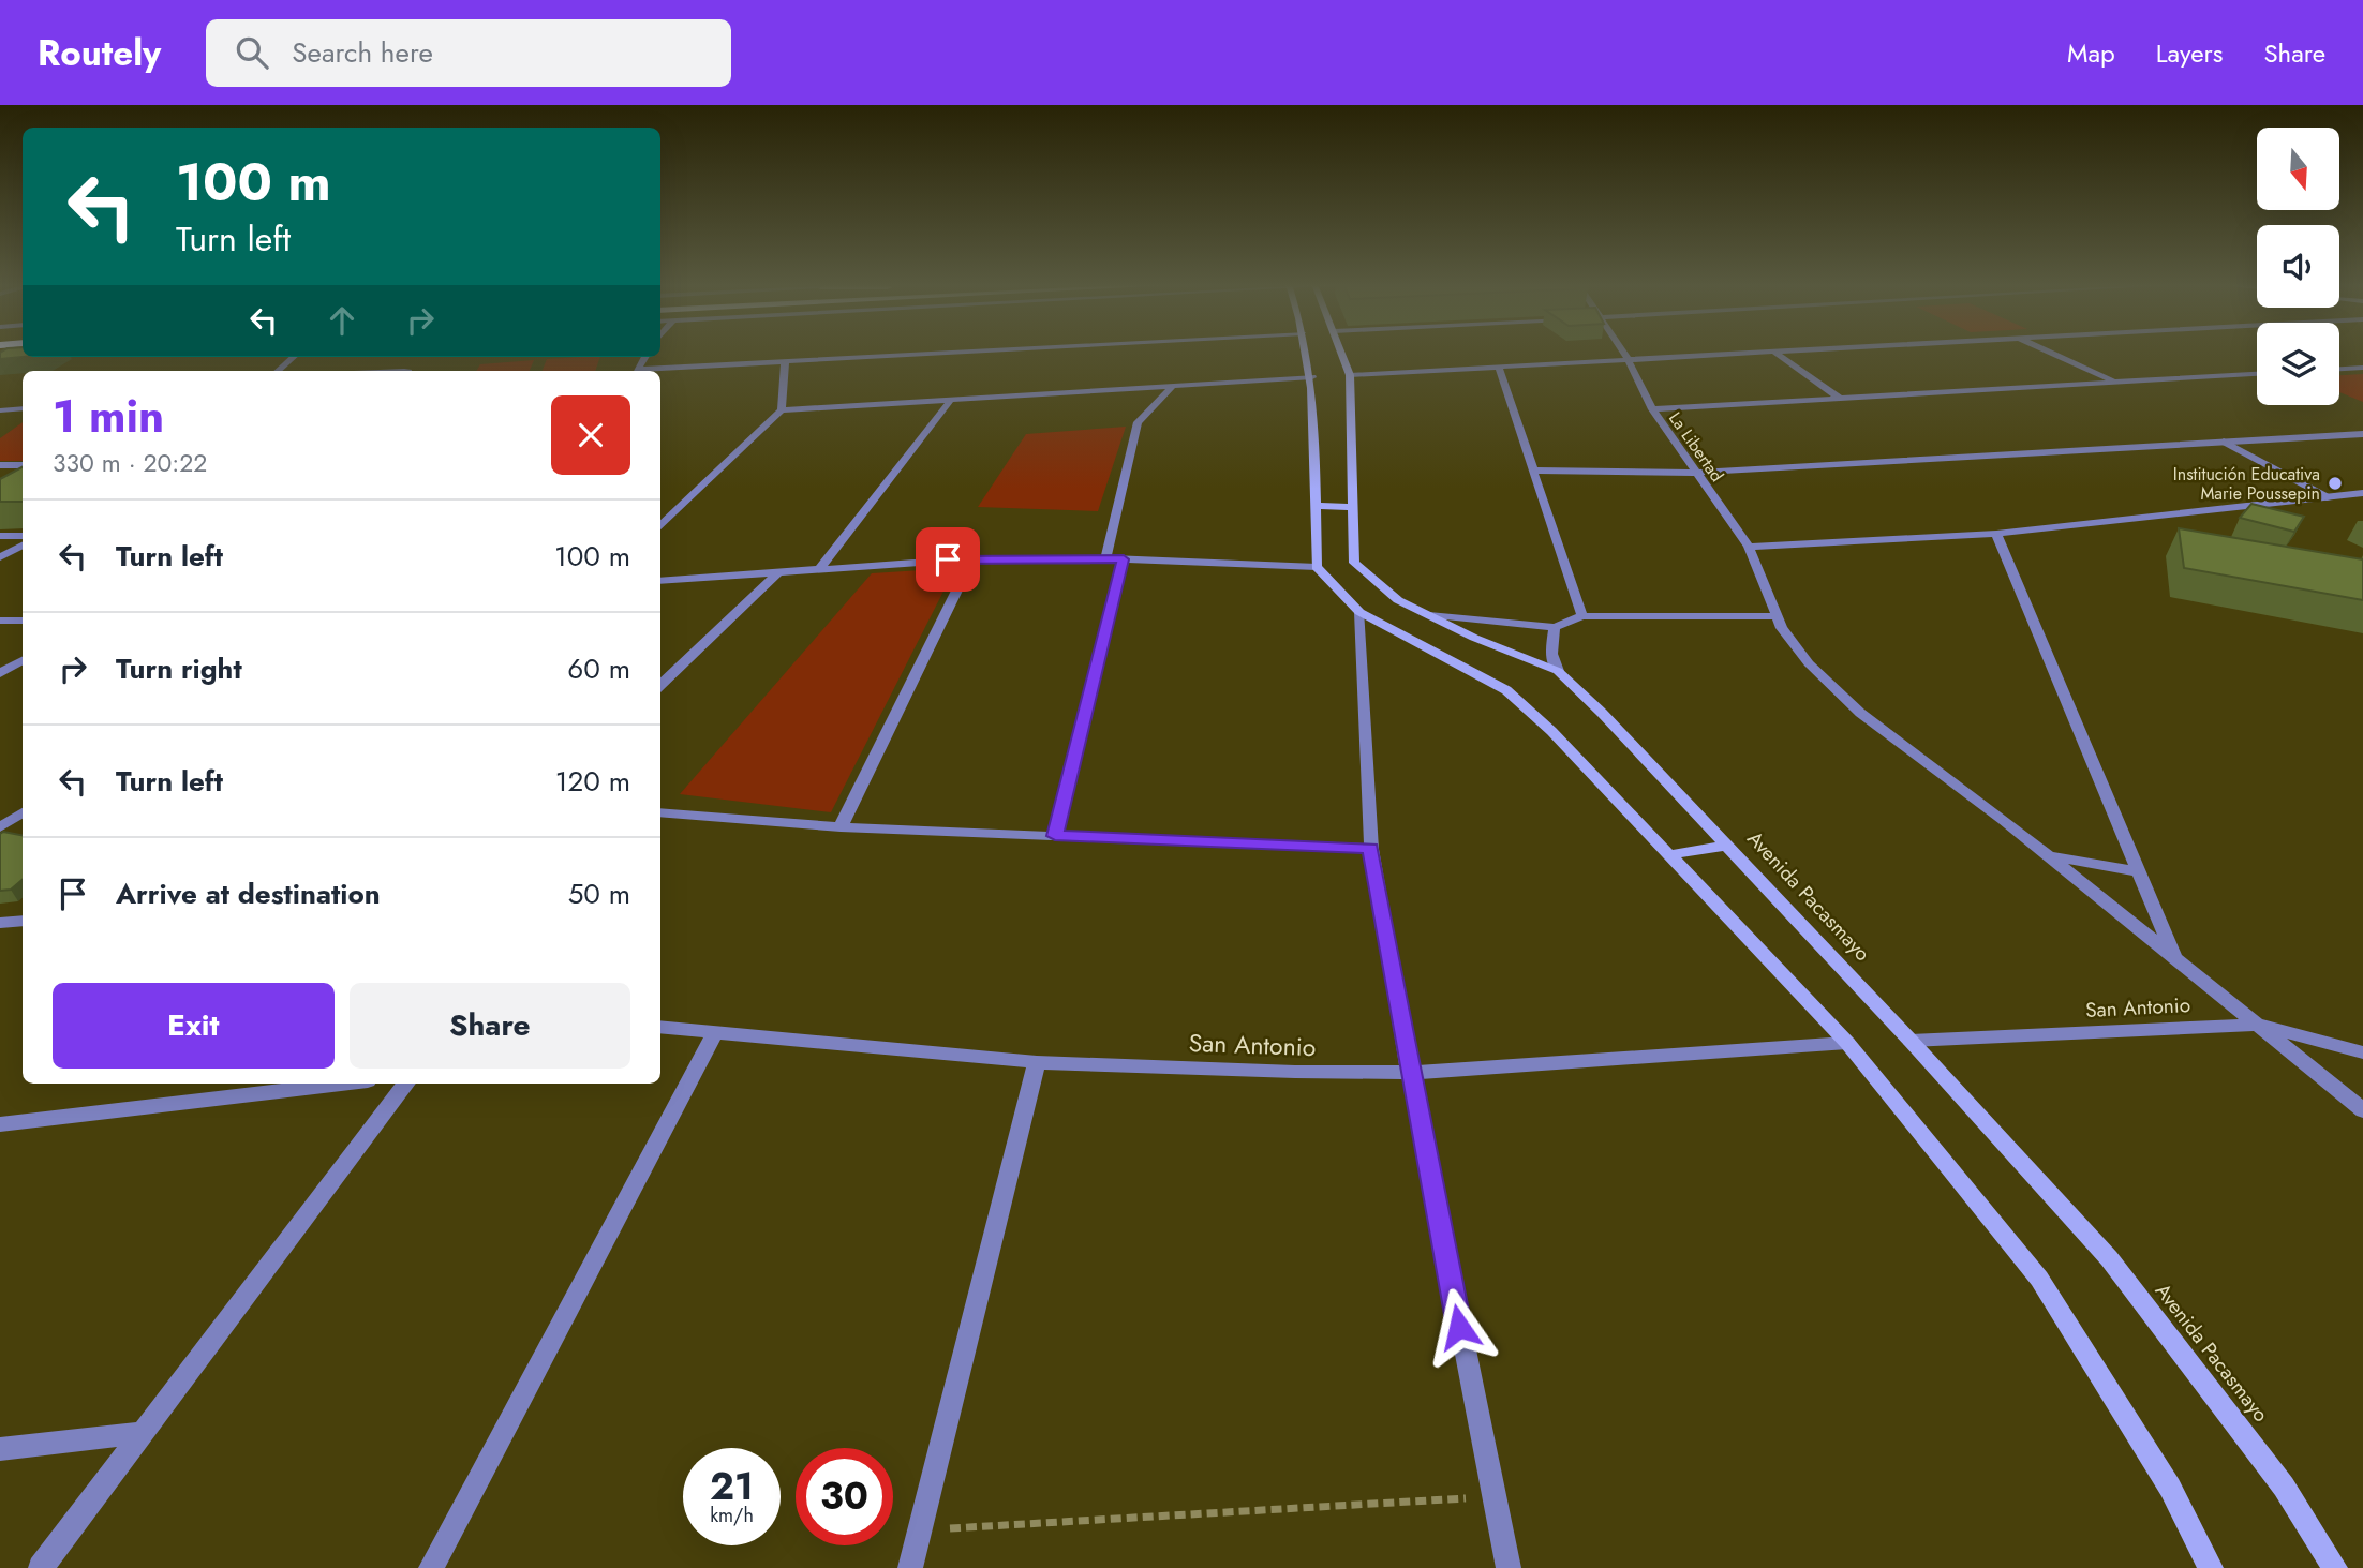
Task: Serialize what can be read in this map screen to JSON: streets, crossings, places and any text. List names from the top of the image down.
{
  "streets": {
    "main road": ["Avenida Pacasmayo"],
    "street": ["La Libertad", "San Antonio"]
  },
  "crossings": [
    ["La Libertad", "San Antonio"],
    ["Avenida Pacasmayo", "San Antonio"]
  ],
  "places": ["Institución Educativa Marie Poussepin"],
  "north": "bottom",
  "page": {
    "header": "Routely",
    "search": "Search here",
    "nav": ["Map", "Layers", "Share"],
    "turn": ["100 m", "Turn left"],
    "heading": ["1 min", "330 m · 20:22"],
    "list": [
      {
        "name": "Turn left",
        "value": "100 m"
      },
      {
        "name": "Turn right",
        "value": "60 m"
      },
      {
        "name": "Turn left",
        "value": "120 m"
      },
      {
        "name": "Arrive at destination",
        "value": "50 m"
      }
    ],
    "buttons": ["Exit", "Share"],
    "speed": "21 km/h",
    "limit": "30"
  }
}
